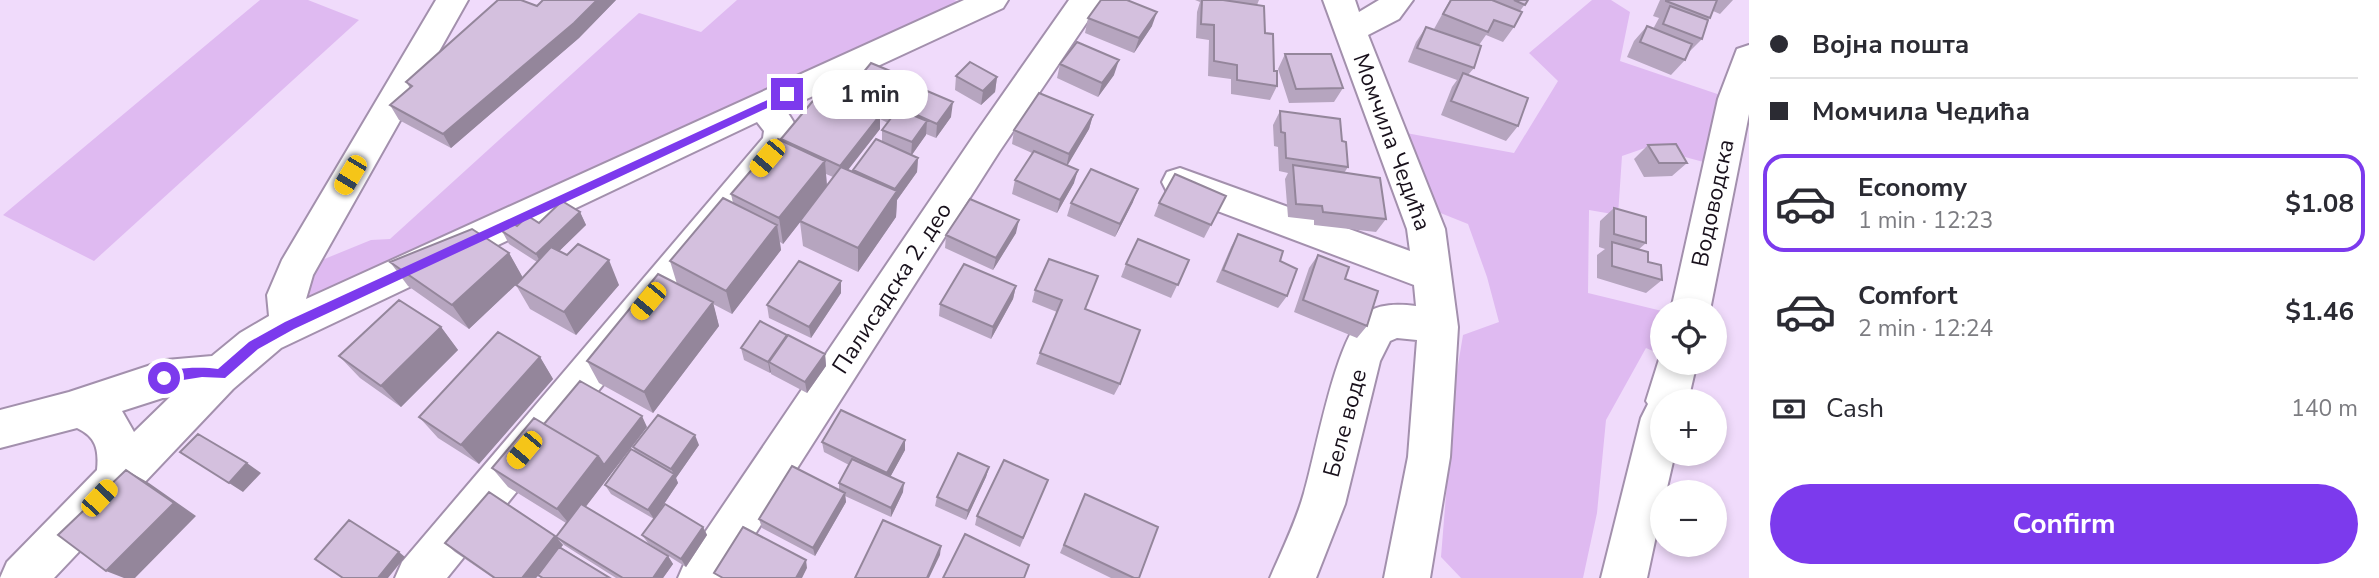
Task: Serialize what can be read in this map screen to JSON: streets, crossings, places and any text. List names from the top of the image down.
{
  "streets": {
    "street": [
      "Момчила Чедића",
      "Водоводска",
      "Палисадска 2. део",
      "Беле воде"
    ]
  },
  "crossings": [
    ["Момчила Чедића", "Беле воде"]
  ],
  "page": {
    "banner": ["Војна пошта", "Момчила Чедића"],
    "bubble": "1 min",
    "list": [
      {
        "name": "Economy",
        "note": "1 min · 12:23",
        "value": "$1.08"
      },
      {
        "name": "Comfort",
        "note": "2 min · 12:24",
        "value": "$1.46"
      }
    ],
    "map_buttons": ["+", "−"],
    "pay": ["Cash", "140 m"],
    "buttons": "Confirm"
  }
}
